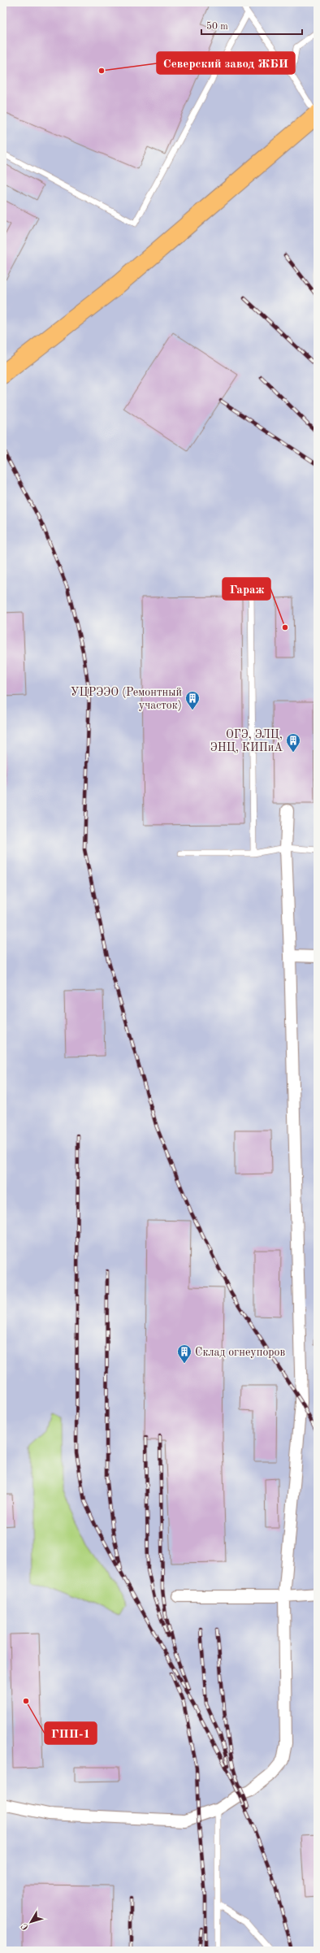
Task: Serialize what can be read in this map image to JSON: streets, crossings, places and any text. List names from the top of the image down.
{
  "places": {
    "other": ["Северский завод ЖБИ", "Гараж", "ГПП-1"],
    "building": ["УЦРЭЭО (Ремонтный участок)", "ОГЭ, ЭЛЦ, ЭНЦ, КИПиА", "Склад огнеупоров"]
  },
  "scale_bar": "50 m",
  "north": "bottom left"
}
